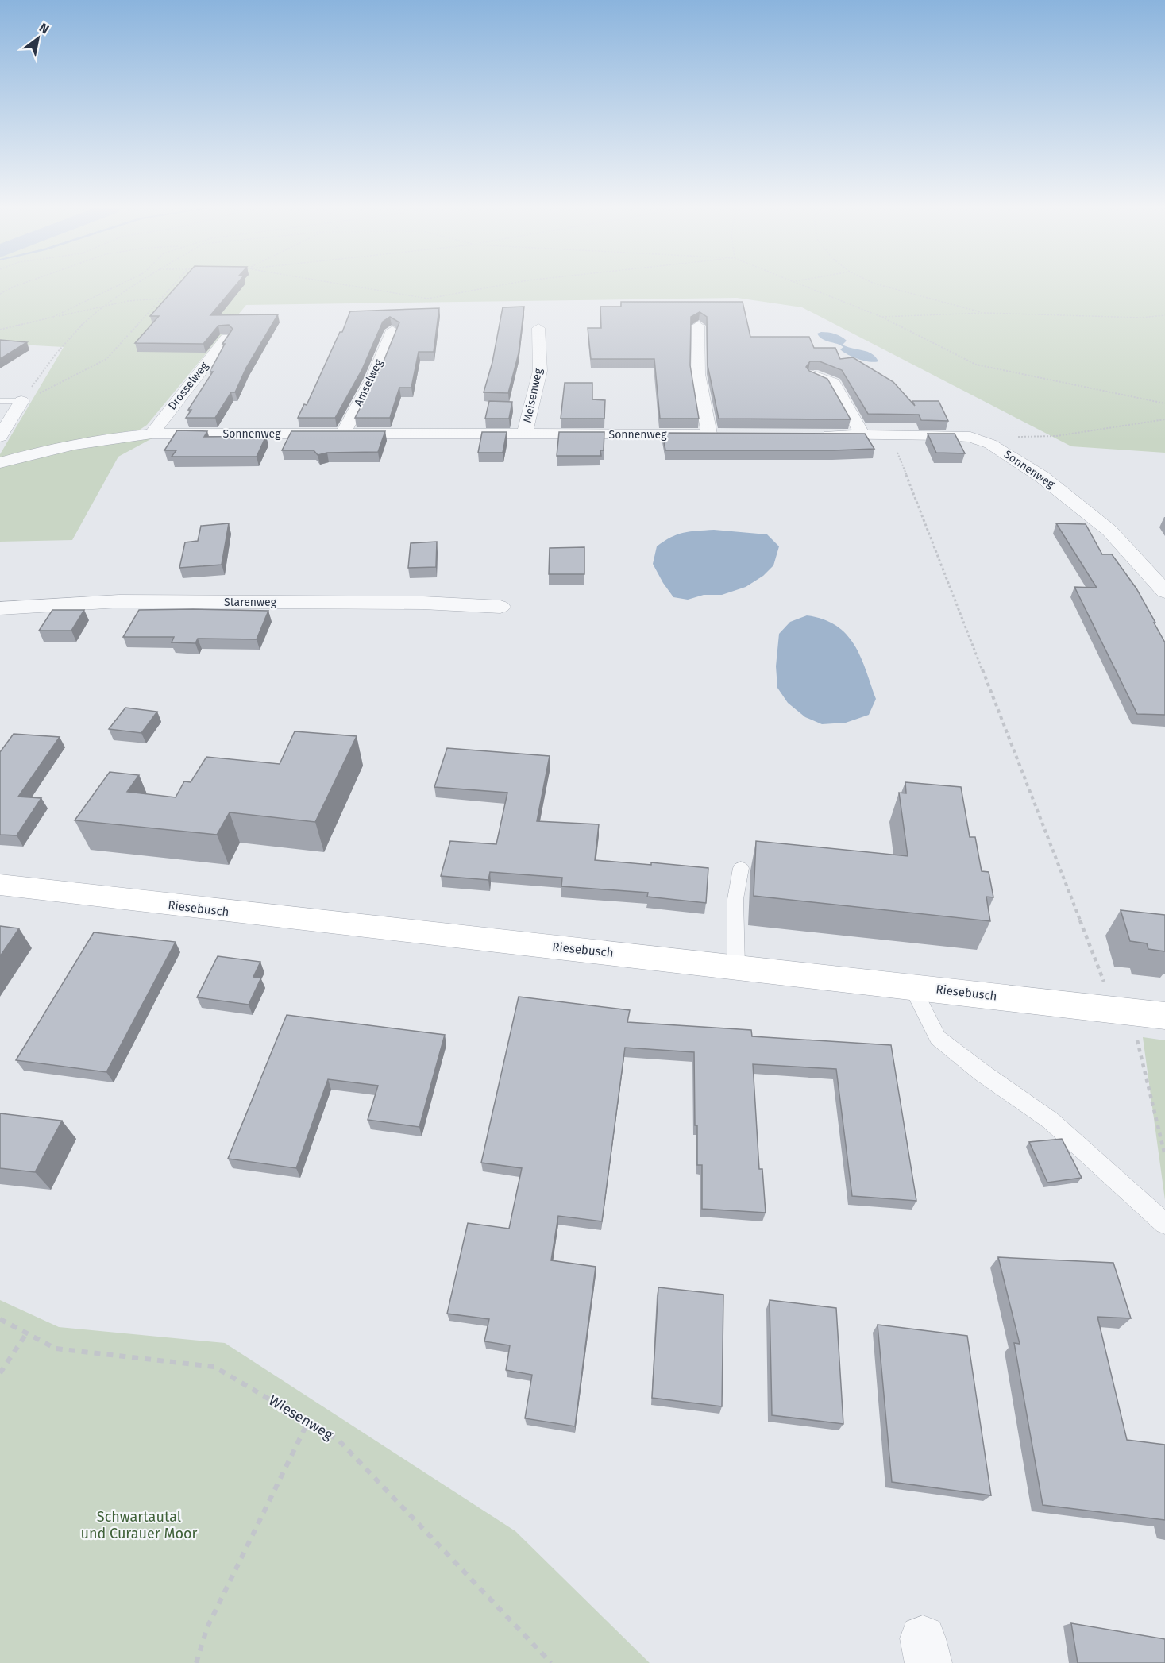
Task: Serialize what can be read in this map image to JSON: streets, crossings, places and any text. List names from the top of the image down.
{
  "streets": {
    "main road": ["Riesebusch"],
    "street": [
      "Amselweg",
      "Drosselweg",
      "Meisenweg",
      "Sonnenweg",
      "Starenweg"
    ],
    "path": ["Wiesenweg"]
  },
  "crossings": [
    ["Amselweg", "Sonnenweg"],
    ["Drosselweg", "Sonnenweg"],
    ["Meisenweg", "Sonnenweg"]
  ],
  "parks": ["Schwartautal und Curauer Moor"],
  "north": "top right"
}
